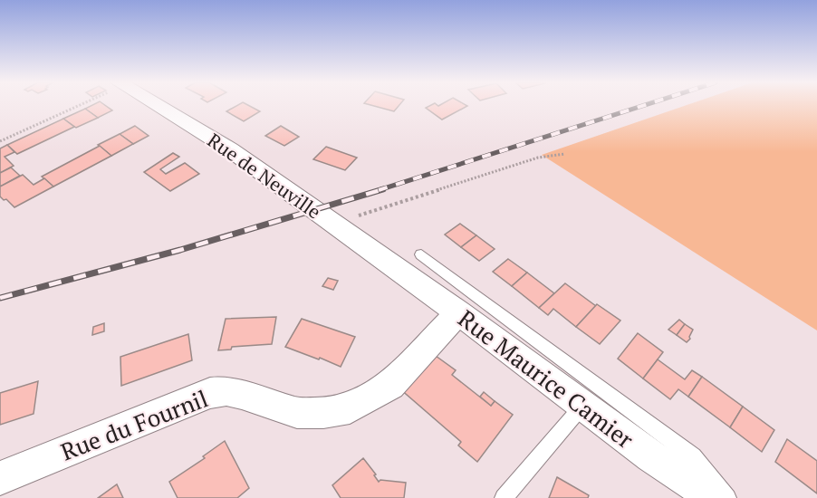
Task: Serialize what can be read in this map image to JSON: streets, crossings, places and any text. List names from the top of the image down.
{
  "streets": {
    "street": ["Rue de Neuville", "Rue Maurice Camier", "Rue du Fournil"]
  },
  "crossings": [
    ["Rue de Neuville", "Rue Maurice Camier"],
    ["Rue Maurice Camier", "Rue du Fournil"]
  ]
}
